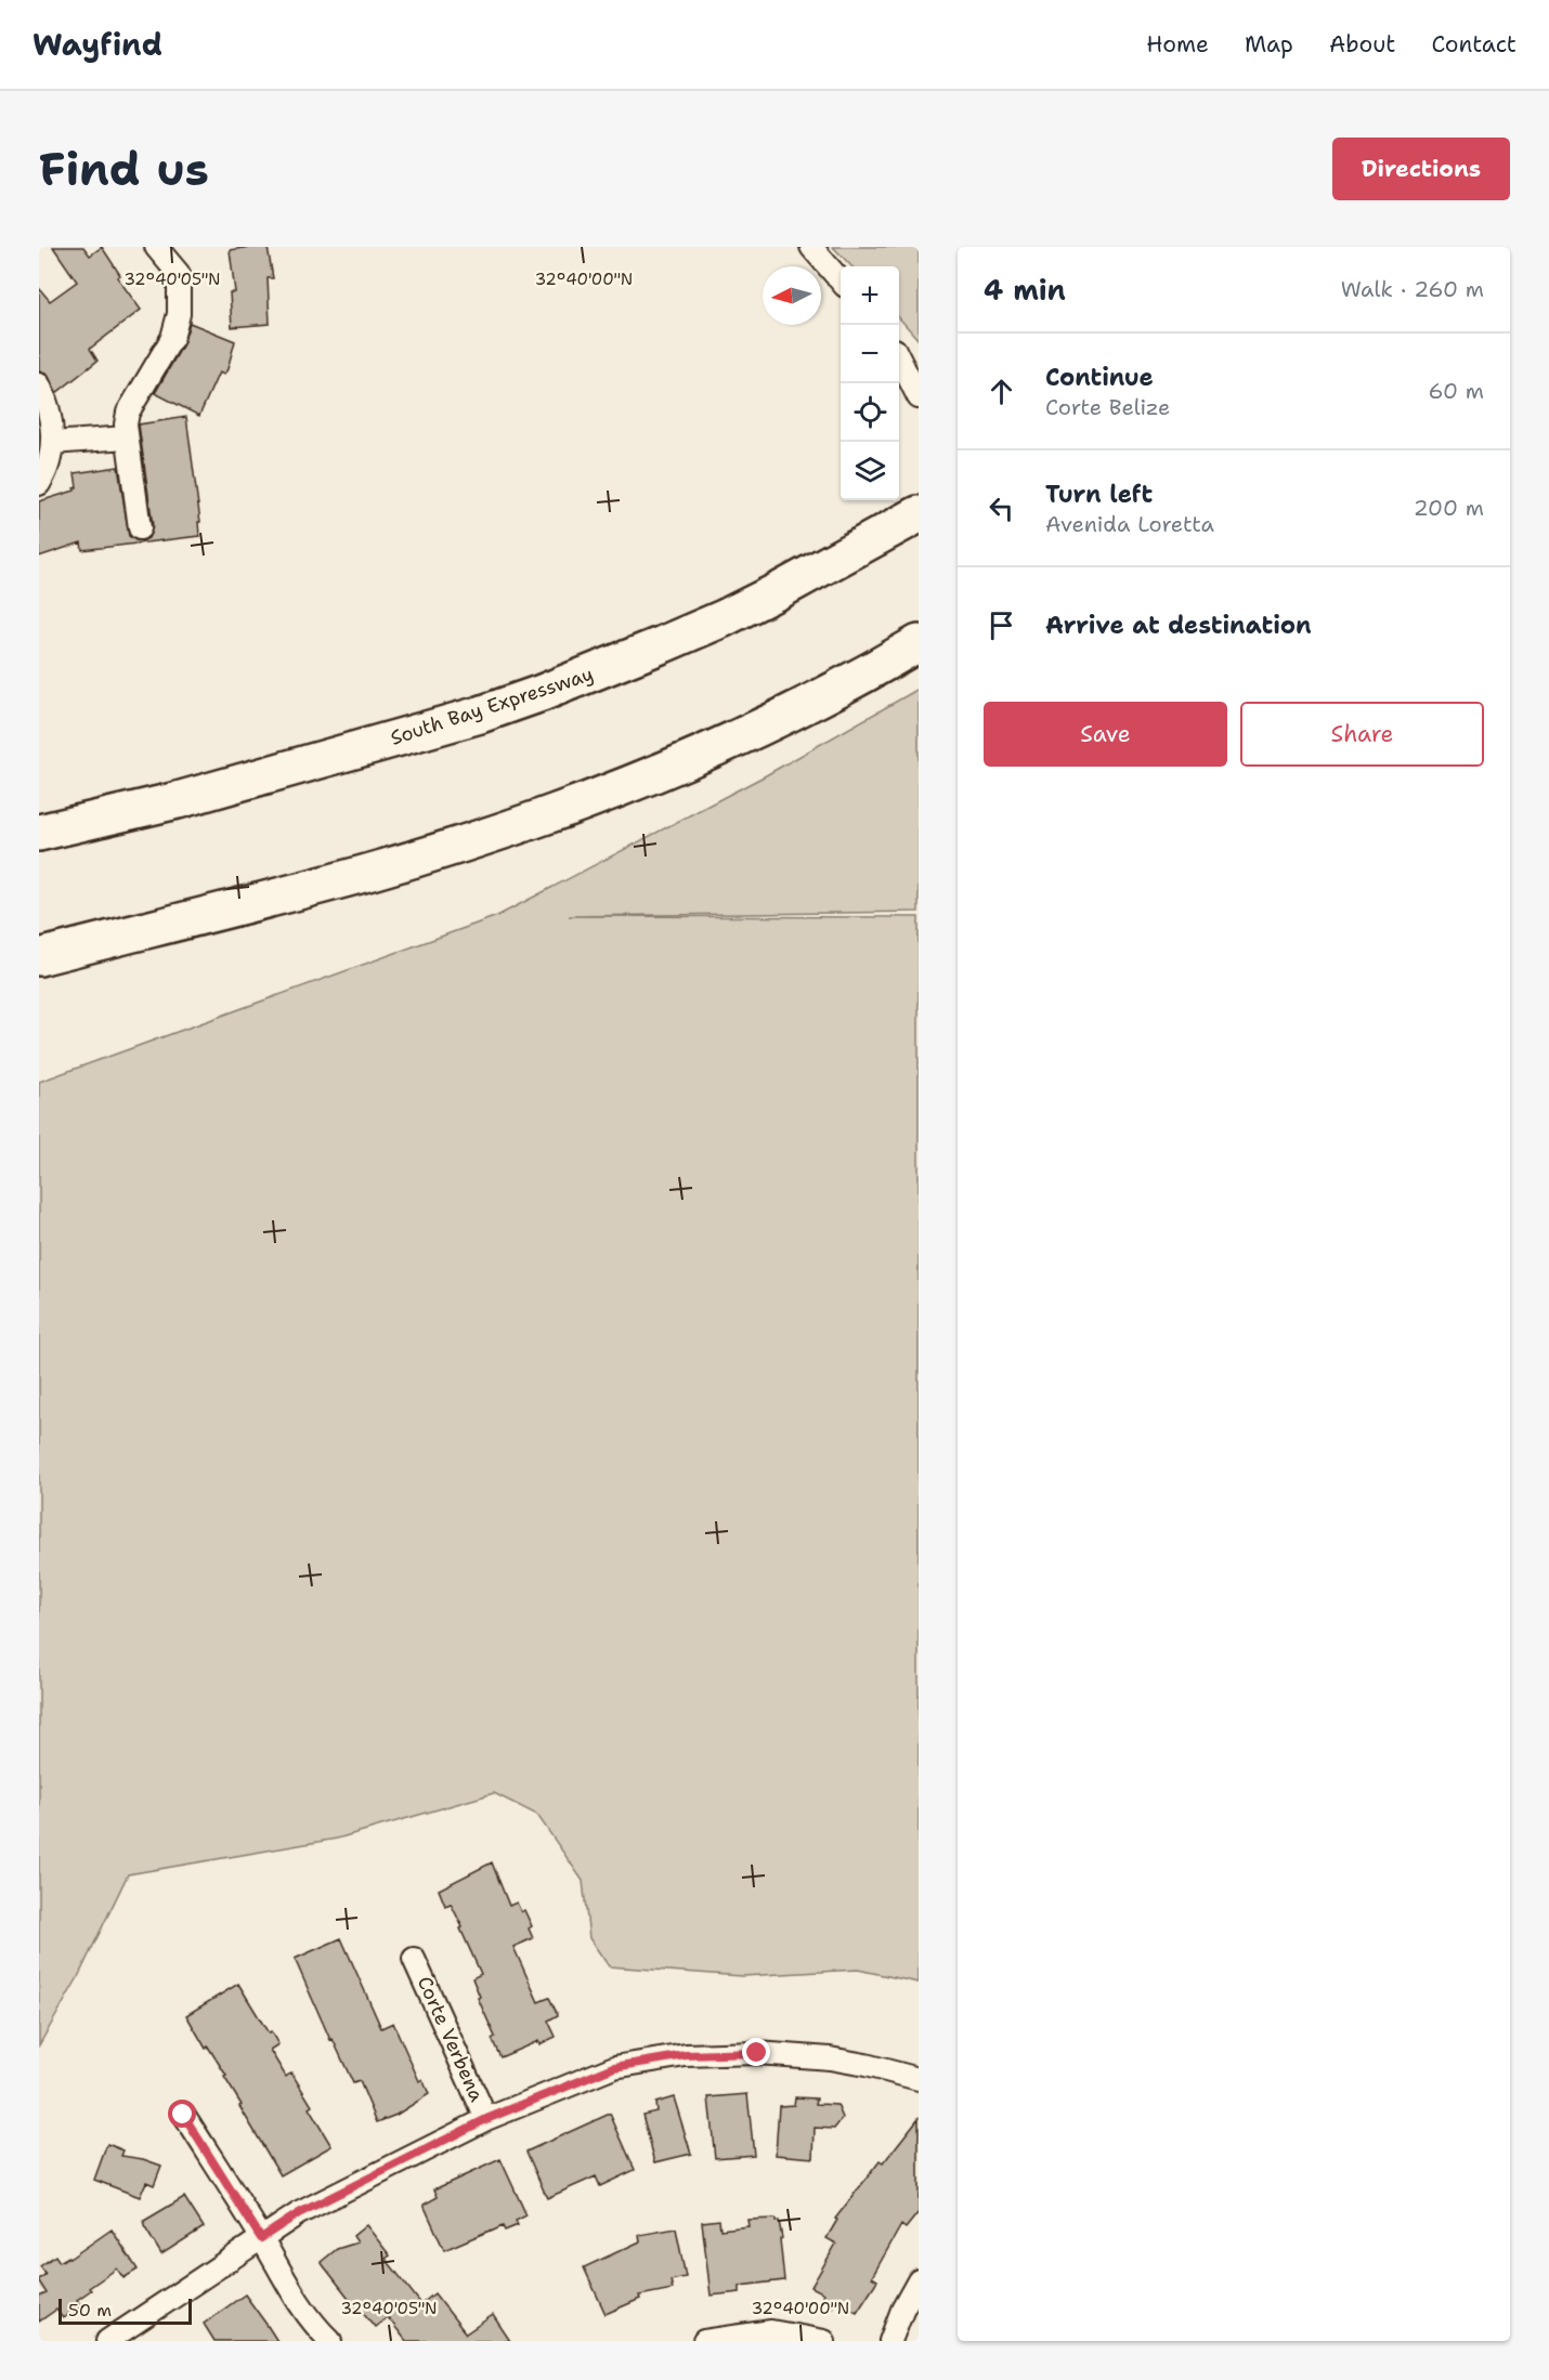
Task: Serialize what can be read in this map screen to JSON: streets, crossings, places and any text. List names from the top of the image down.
{
  "streets": {
    "highway": ["South Bay Expressway"],
    "street": ["Corte Verbena"]
  },
  "scale_bar": "50 m",
  "north": "left",
  "page": {
    "header": "Wayfind",
    "nav": [
      "Home",
      "Map",
      "About",
      "Contact"
    ],
    "buttons": [
      "Directions",
      ["Save", "Share"]
    ],
    "title": "Find us",
    "heading": ["4 min", "Walk · 260 m"],
    "map_buttons": ["+", "−"],
    "list": [
      ["Continue", "Corte Belize", "60 m"],
      ["Turn left", "Avenida Loretta", "200 m"],
      "Arrive at destination"
    ],
    "scale": "50 m"
  },
  "coordinates": ["32°40'05\"N", "32°40'00\"N"]
}
